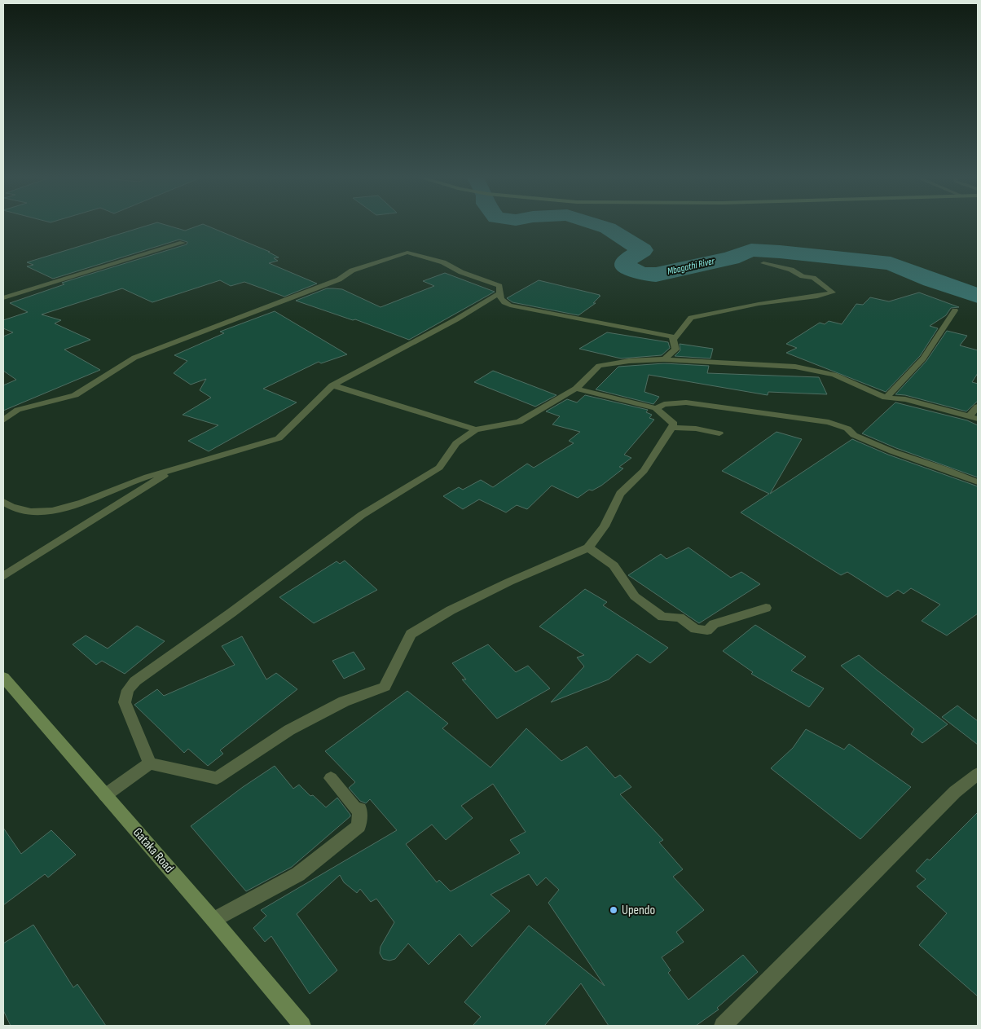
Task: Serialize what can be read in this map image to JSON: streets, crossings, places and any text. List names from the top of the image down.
{
  "streets": {
    "street": ["Gataka Road"]
  },
  "water": ["Mbagathi River"],
  "places": ["Upendo"]
}
